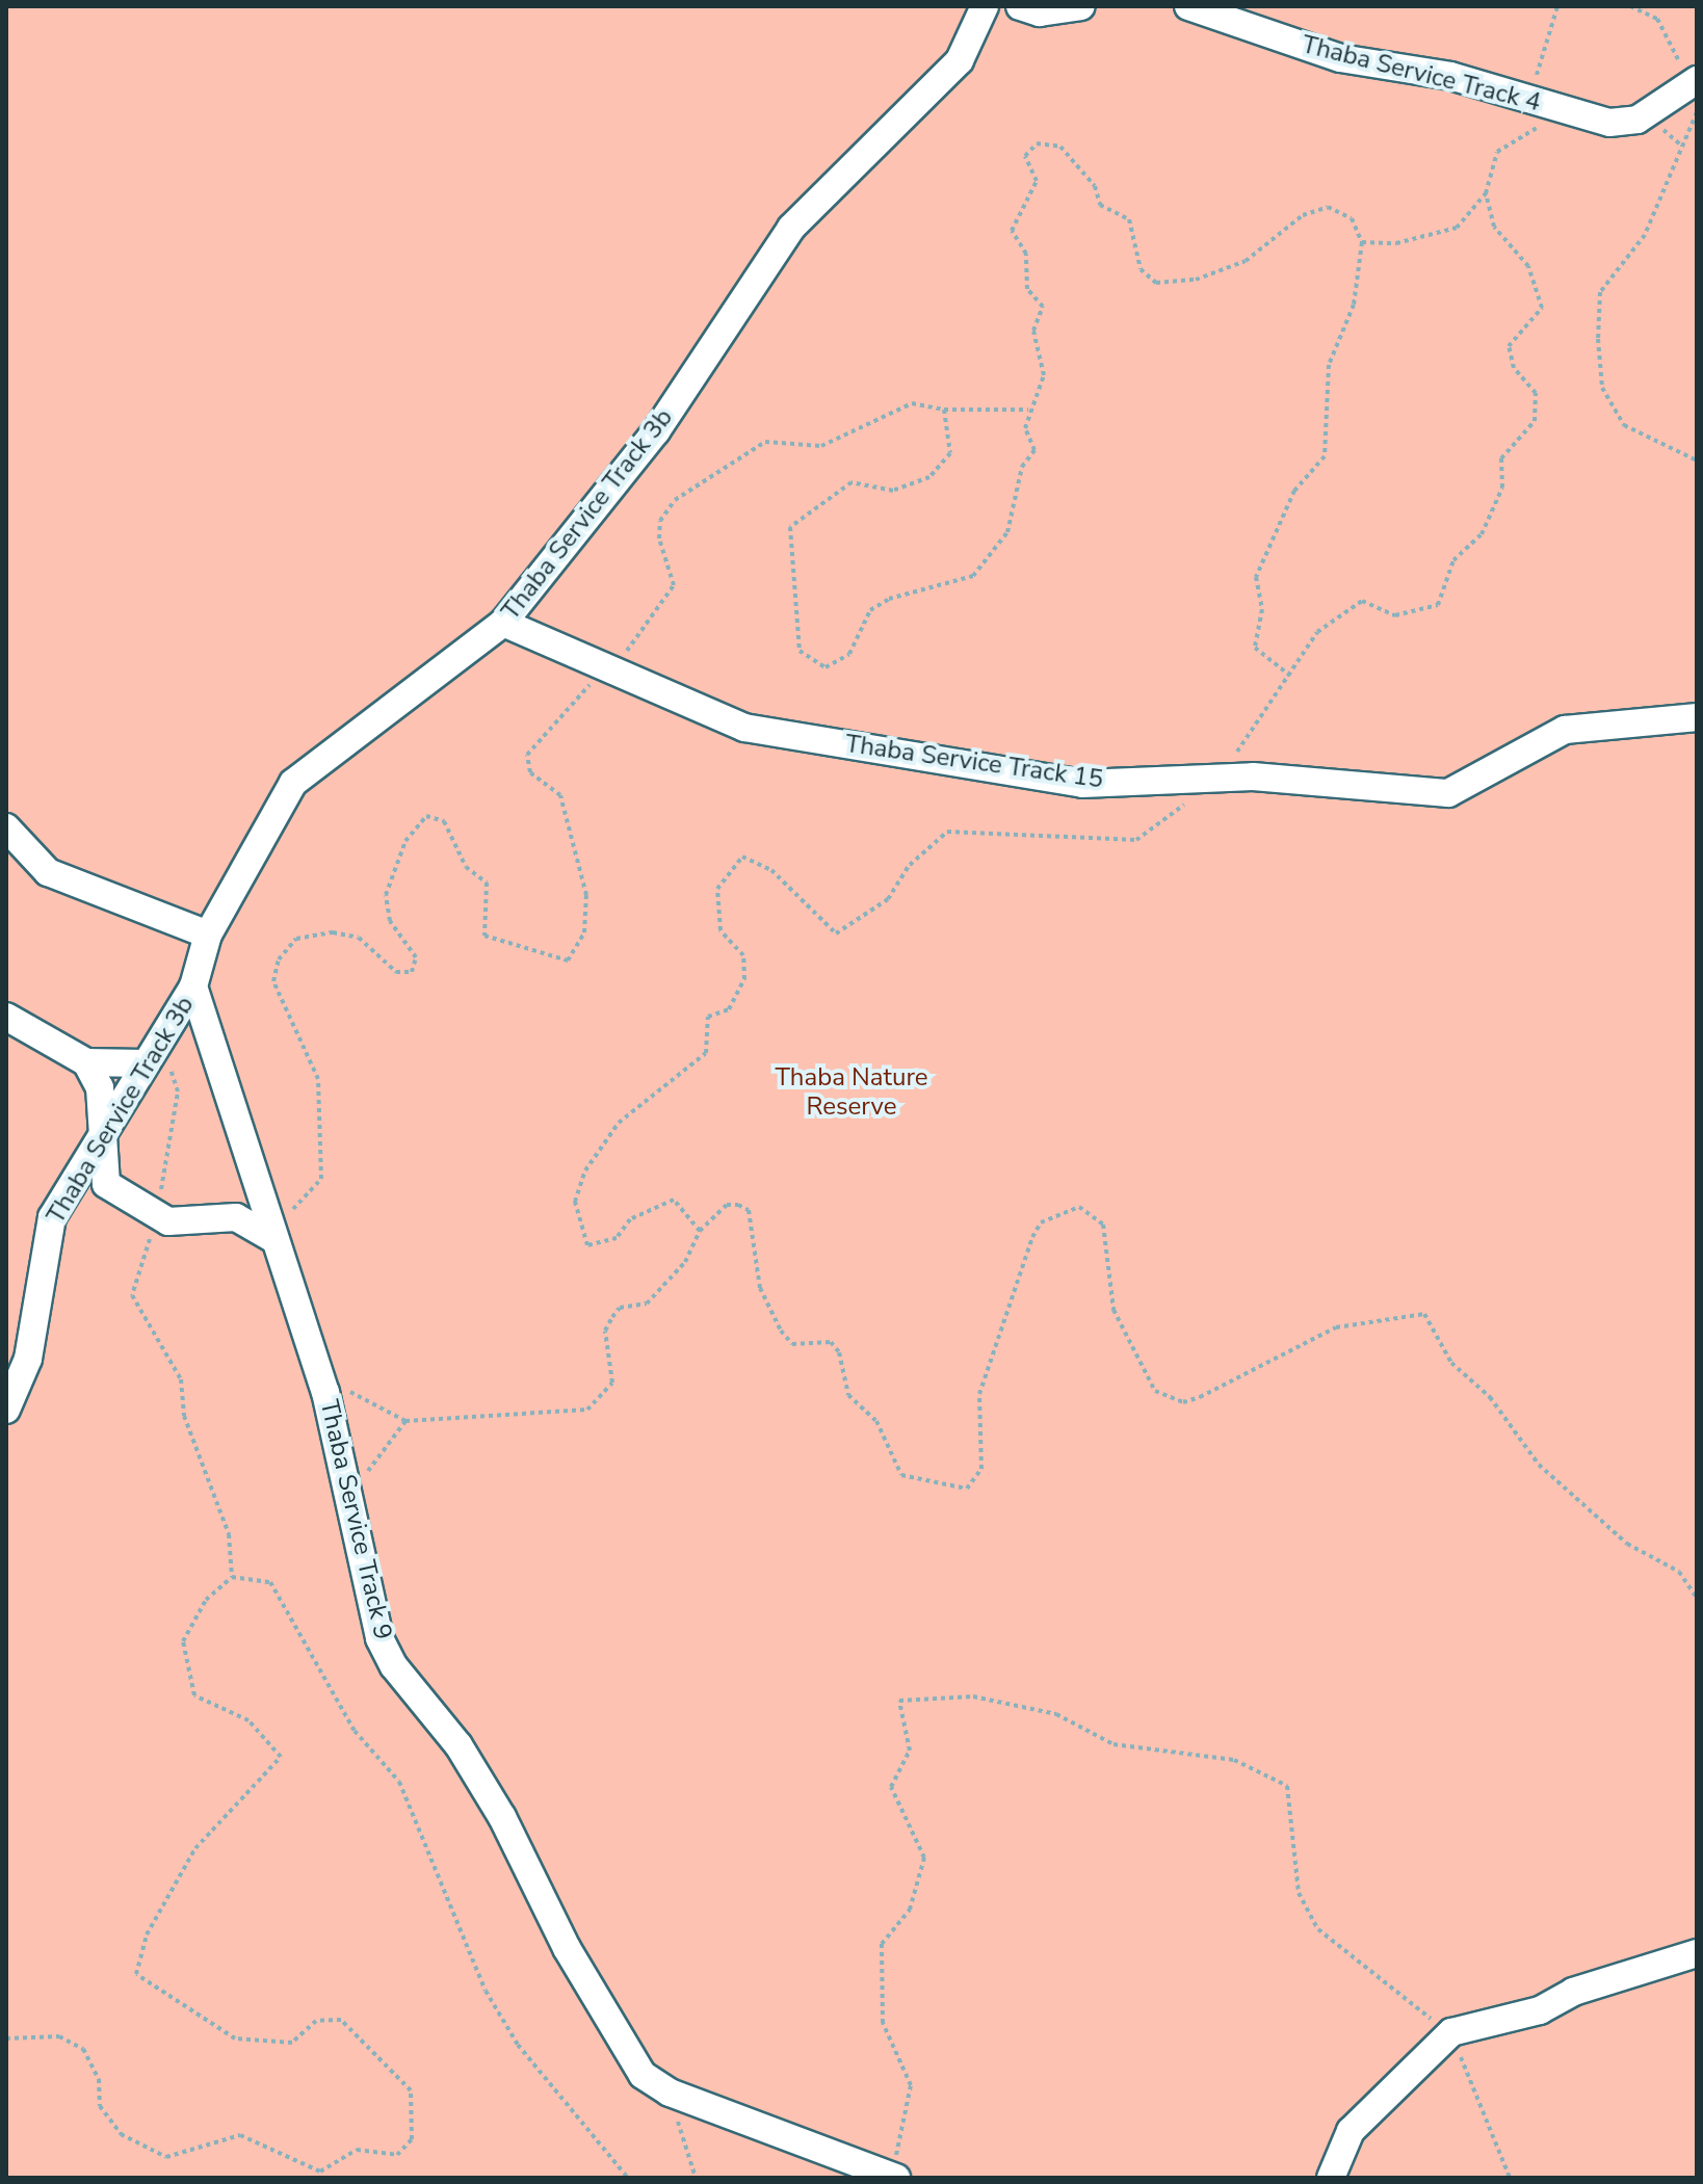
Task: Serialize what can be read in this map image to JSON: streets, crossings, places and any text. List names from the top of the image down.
{
  "streets": {
    "street": [
      "Thaba Service Track 4",
      "Thaba Service Track 3b",
      "Thaba Service Track 15",
      "Thaba Service Track 9"
    ]
  },
  "crossings": [
    ["Thaba Service Track 3b", "Thaba Service Track 15"],
    ["Thaba Service Track 3b", "Thaba Service Track 9"]
  ],
  "parks": ["Thaba Nature Reserve"]
}
